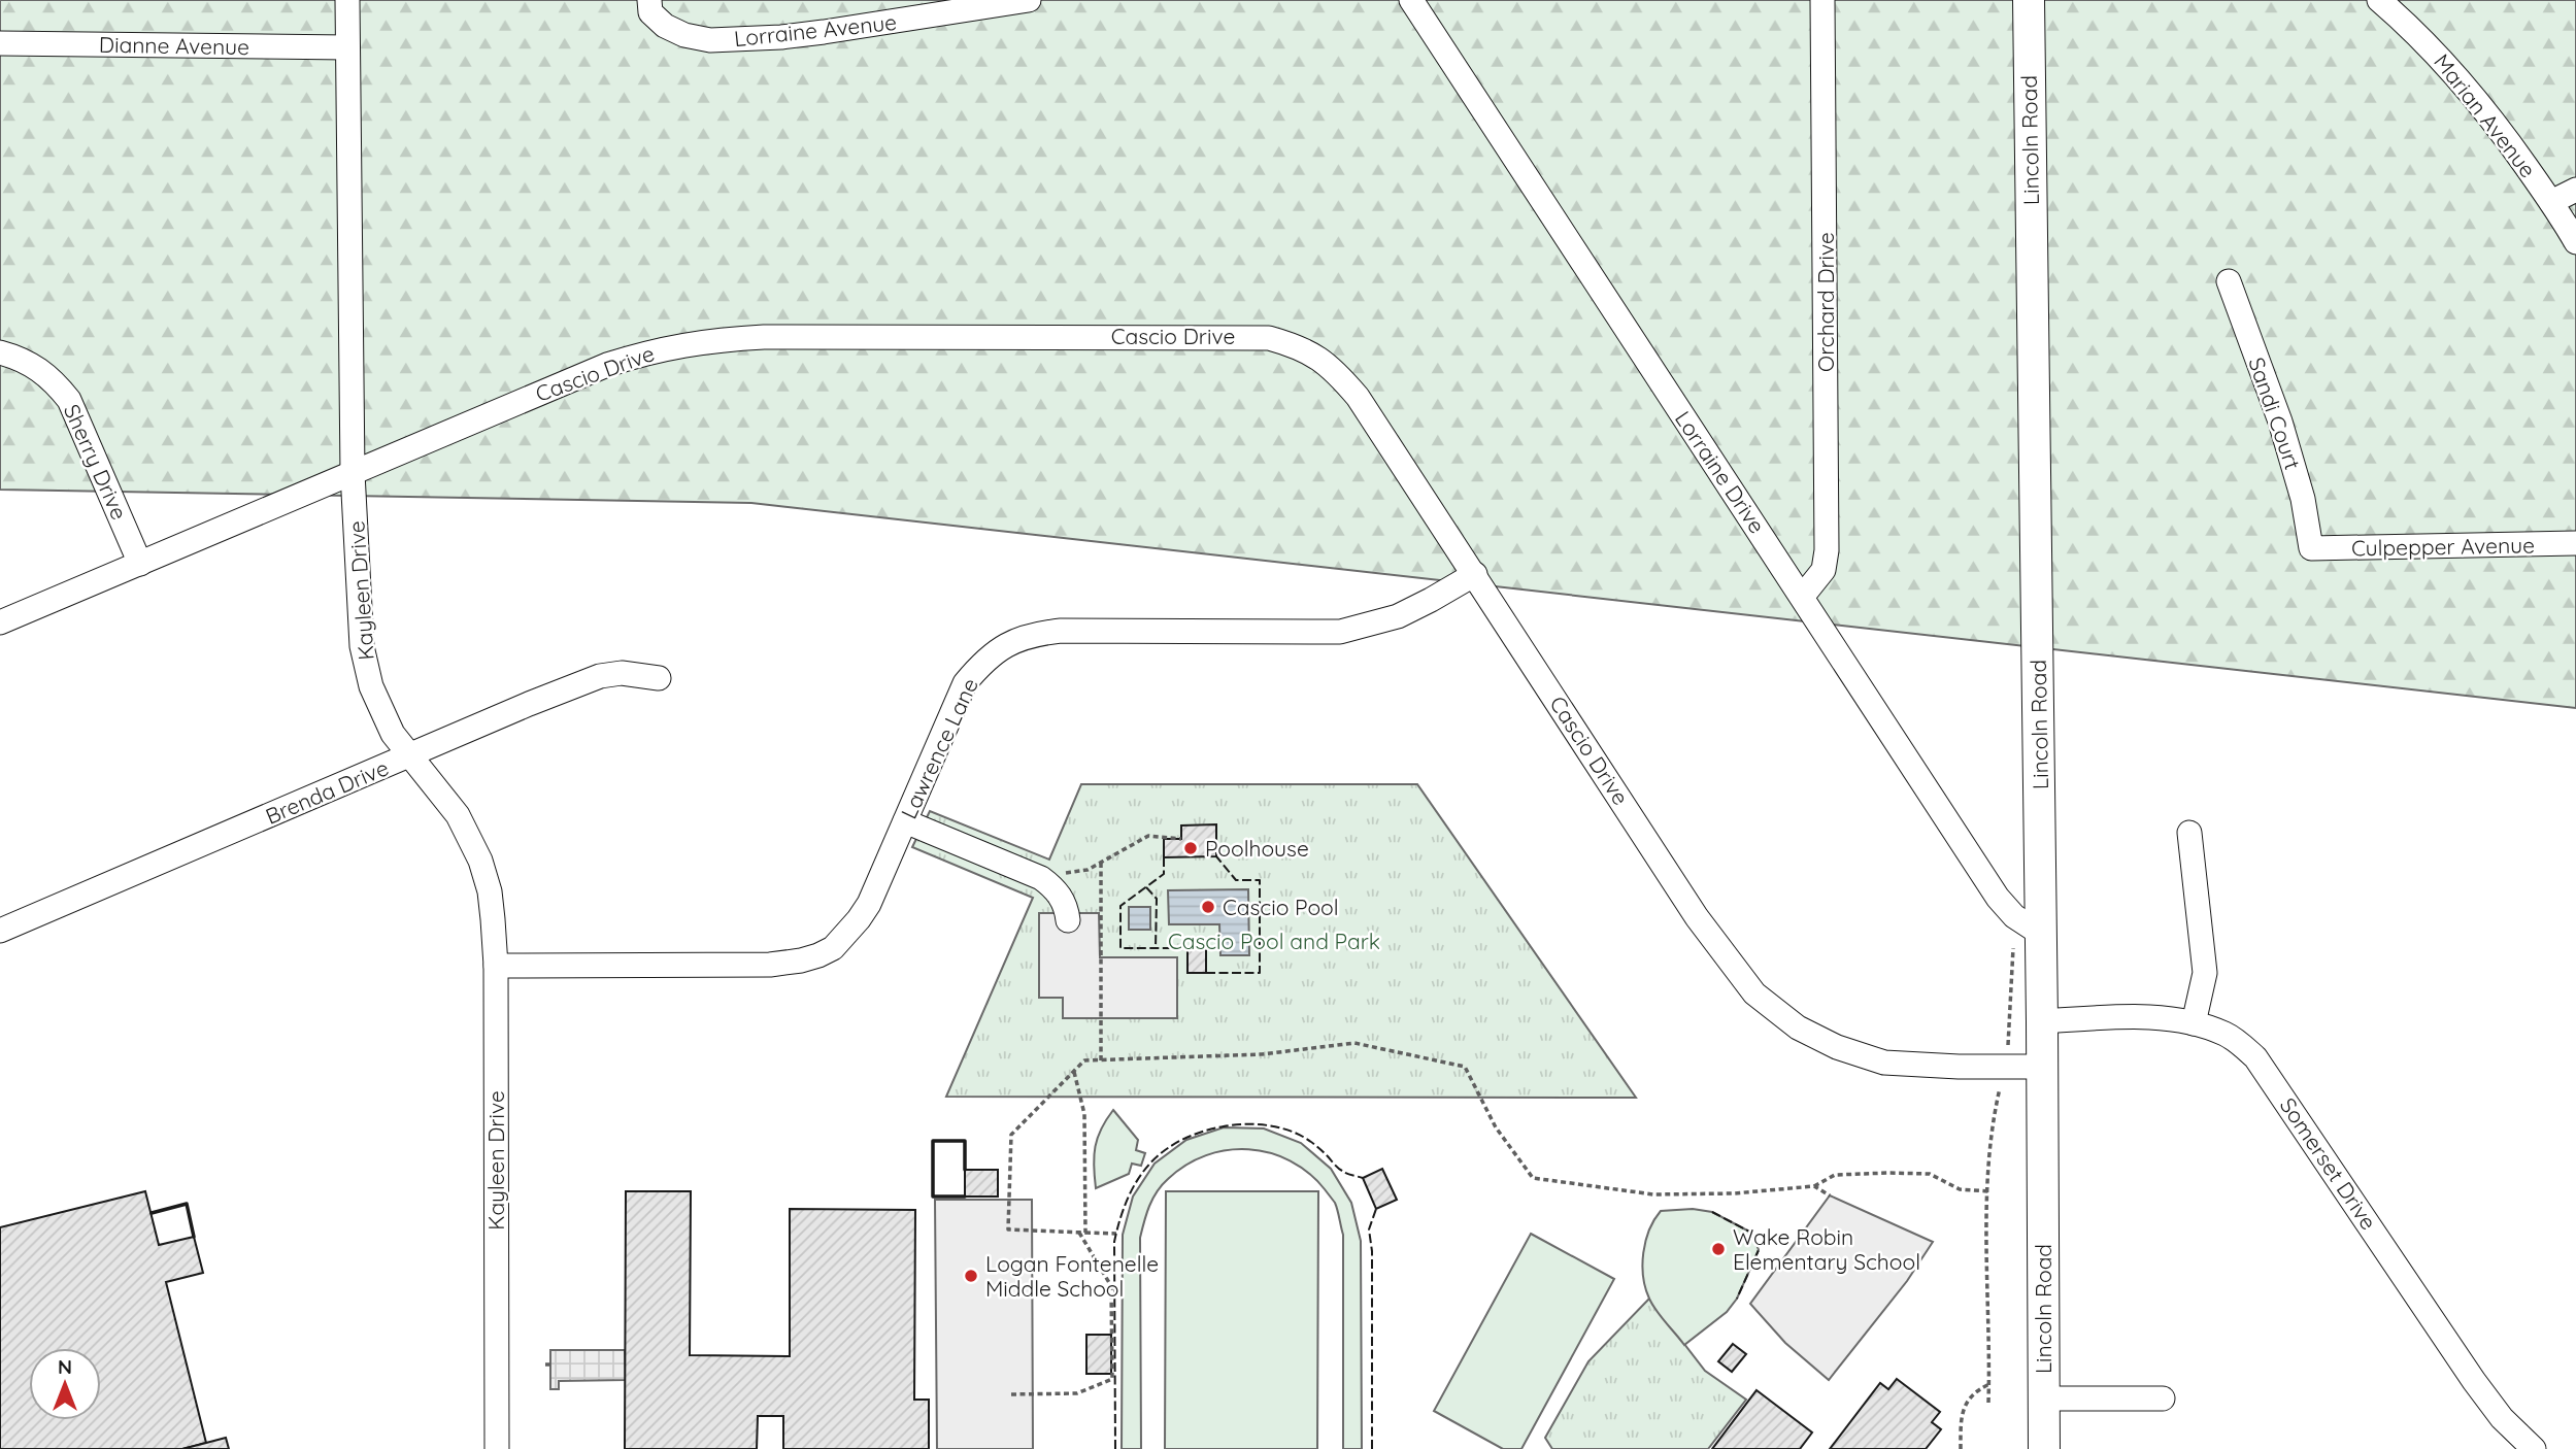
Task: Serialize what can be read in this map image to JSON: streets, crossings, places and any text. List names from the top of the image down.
{
  "streets": {
    "main road": ["Lincoln Road"],
    "street": [
      "Lorraine Avenue",
      "Dianne Avenue",
      "Marian Avenue",
      "Orchard Drive",
      "Cascio Drive",
      "Sandi Court",
      "Sherry Drive",
      "Lorraine Drive",
      "Culpepper Avenue",
      "Kayleen Drive",
      "Lawrence Lane",
      "Brenda Drive",
      "Somerset Drive"
    ]
  },
  "crossings": [
    ["Dianne Avenue", "Kayleen Drive"],
    ["Lincoln Road", "Cascio Drive"],
    ["Lincoln Road", "Lorraine Drive"],
    ["Lincoln Road", "Somerset Drive"],
    ["Orchard Drive", "Lorraine Drive"],
    ["Cascio Drive", "Sherry Drive"],
    ["Cascio Drive", "Kayleen Drive"],
    ["Cascio Drive", "Lawrence Lane"],
    ["Sandi Court", "Culpepper Avenue"],
    ["Kayleen Drive", "Lawrence Lane"],
    ["Kayleen Drive", "Brenda Drive"]
  ],
  "parks": ["Cascio Pool and Park"],
  "places": [
    "Poolhouse",
    "Cascio Pool",
    "Wake Robin Elementary School",
    "Logan Fontenelle Middle School"
  ],
  "north": "top"
}
